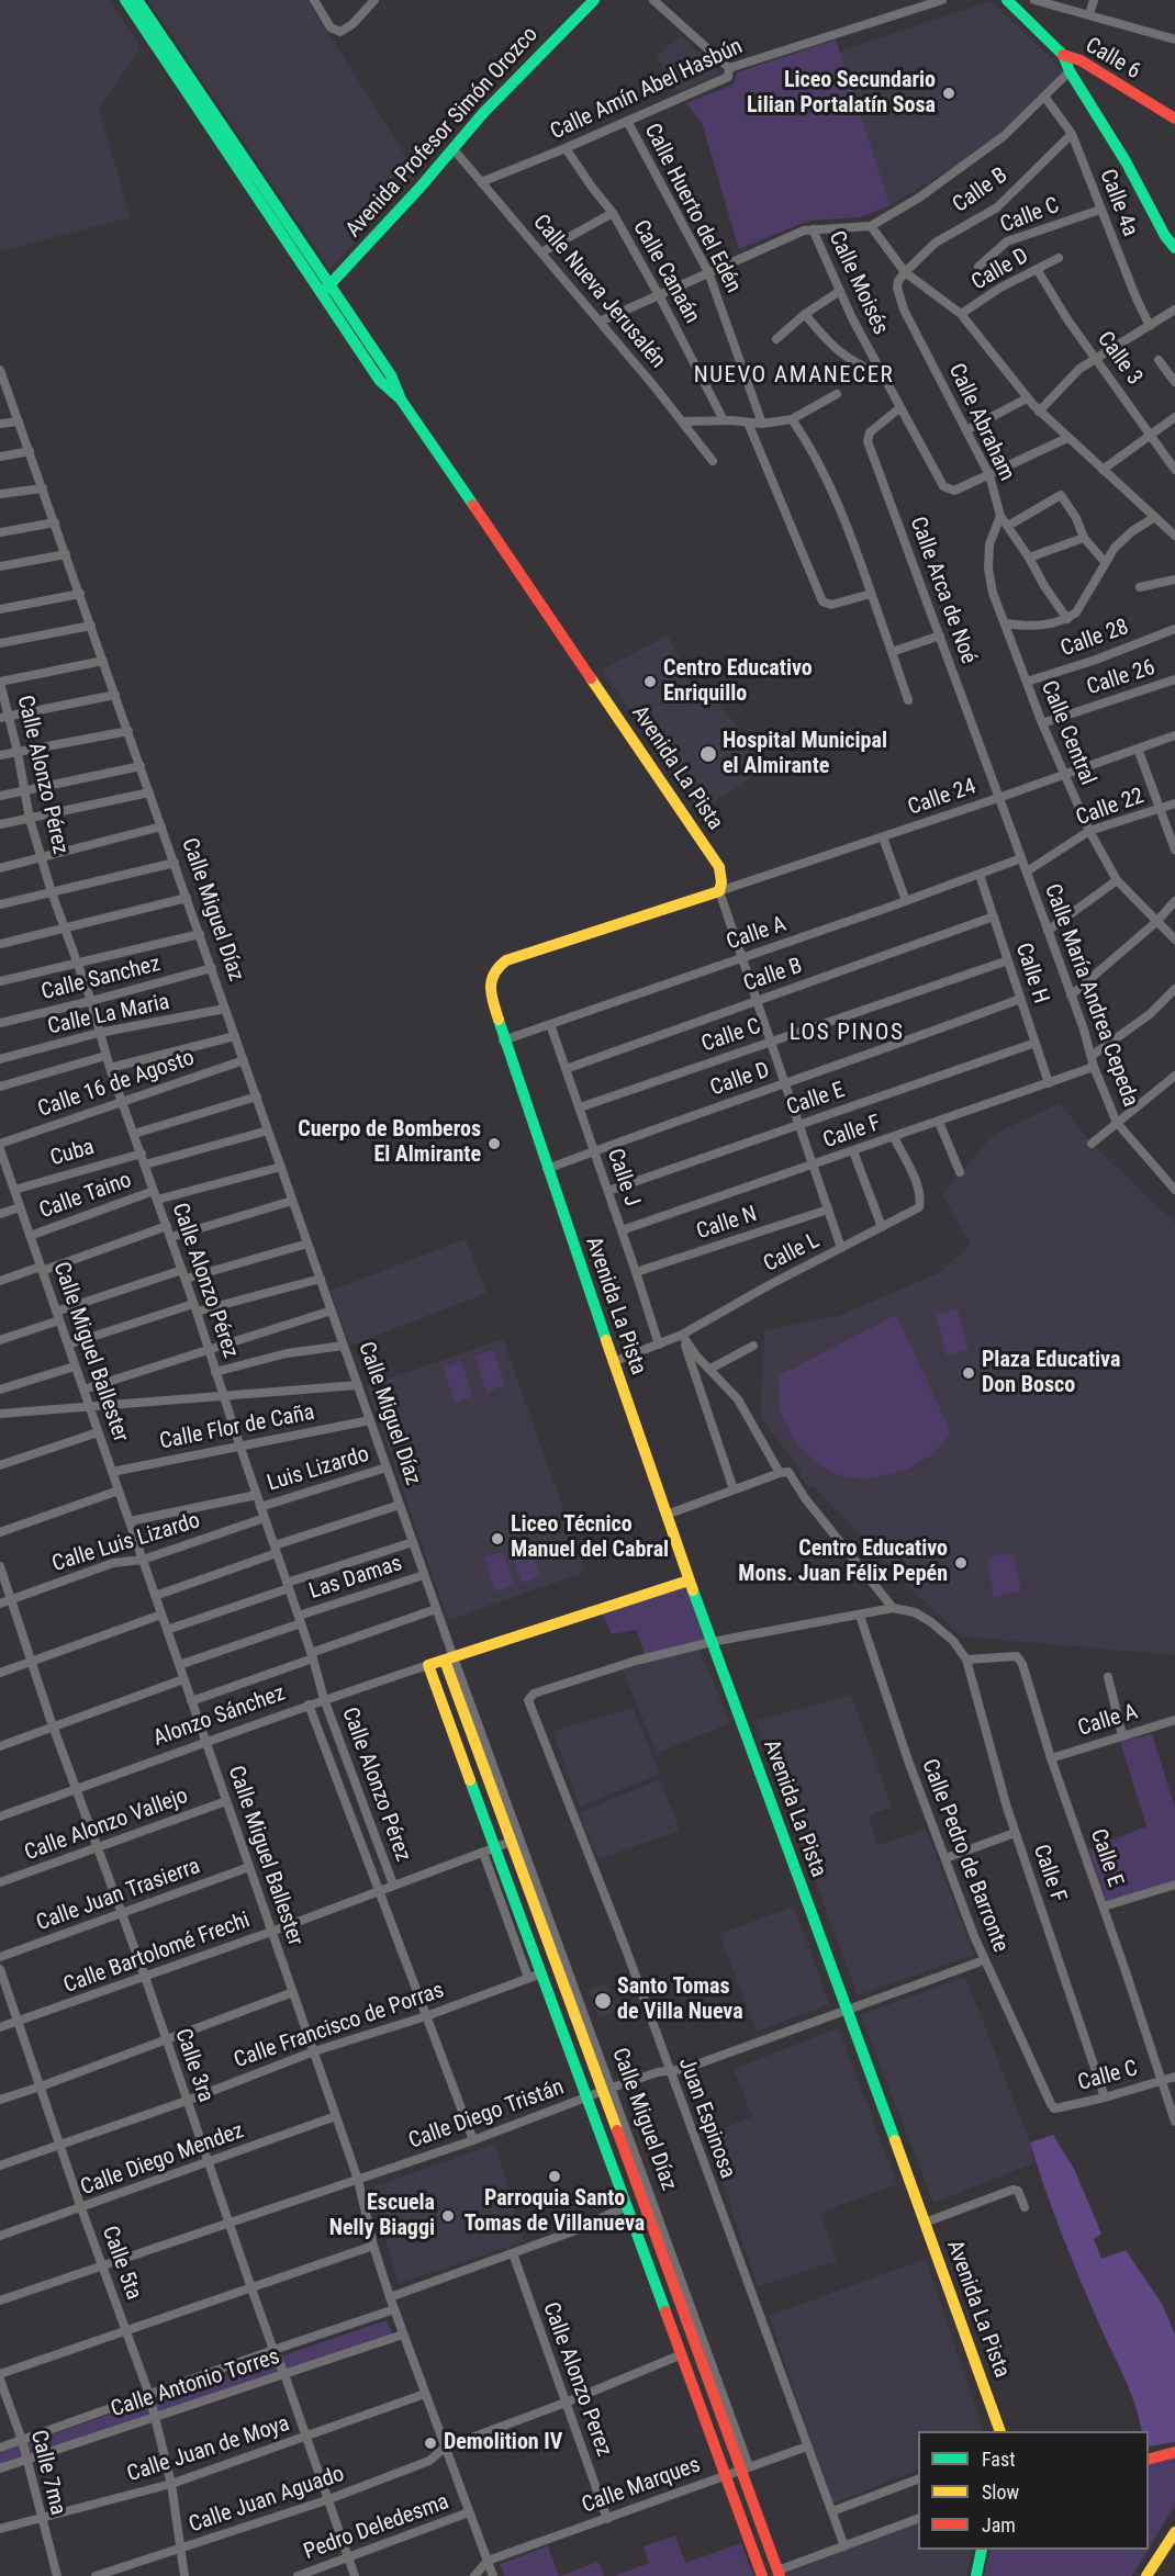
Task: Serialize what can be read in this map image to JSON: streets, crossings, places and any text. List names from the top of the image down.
{
  "streets": {
    "main road": [
      "Calle 6",
      "Avenida Profesor Simón Orozco",
      "Avenida La Pista",
      "Calle Miguel Díaz",
      "Alonzo Sánchez"
    ],
    "street": [
      "Calle Amín Abel Hasbún",
      "Calle B",
      "Calle 4a",
      "Calle Huerto del Edén",
      "Calle C",
      "Calle D",
      "Calle Canaán",
      "Calle Moisés",
      "Calle Nueva Jerusalén",
      "Calle 3",
      "Calle Abraham",
      "Calle Arca de Noé",
      "Calle 28",
      "Calle 26",
      "Calle Central",
      "Calle Alonzo Pérez",
      "Calle 24",
      "Calle 22",
      "Calle A",
      "Calle H",
      "Calle Sanchez",
      "Calle María Andrea Cepeda",
      "Calle La Maria",
      "Calle 16 de Agosto",
      "Calle E",
      "Calle F",
      "Cuba",
      "Calle J",
      "Calle Taino",
      "Calle N",
      "Calle L",
      "Calle Miguel Ballester",
      "Calle Flor de Caña",
      "Luis Lizardo",
      "Calle Luis Lizardo",
      "Las Damas",
      "Calle Alonzo Vallejo",
      "Calle Pedro de Barronte",
      "Calle Juan Trasierra",
      "Calle Bartolomé Frechi",
      "Calle Francisco de Porras",
      "Calle 3ra",
      "Calle Diego Tristán",
      "Juan Espinosa",
      "Calle Diego Mendez",
      "Calle 5ta",
      "Calle Alonzo Perez",
      "Calle Antonio Torres",
      "Calle Juan de Moya",
      "Calle 7ma",
      "Calle Marques",
      "Calle Juan Aguado",
      "Pedro Deledesma"
    ]
  },
  "crossings": [
    ["Calle Amín Abel Hasbún", "Calle Huerto del Edén"],
    ["Calle Amín Abel Hasbún", "Calle Canaán"],
    ["Calle Amín Abel Hasbún", "Calle Nueva Jerusalén"],
    ["Avenida Profesor Simón Orozco", "Calle Nueva Jerusalén"],
    ["Avenida Profesor Simón Orozco", "Avenida La Pista"],
    ["Calle B", "Calle 4a"],
    ["Calle B", "Calle Abraham"],
    ["Calle B", "Calle H"],
    ["Calle B", "Calle J"],
    ["Calle 4a", "Calle C"],
    ["Calle C", "Calle H"],
    ["Calle C", "Calle E"],
    ["Calle C", "Calle F"],
    ["Calle C", "Calle J"],
    ["Calle C", "Calle Pedro de Barronte"],
    ["Calle D", "Calle 3"],
    ["Calle D", "Avenida La Pista"],
    ["Calle D", "Calle H"],
    ["Calle D", "Calle J"],
    ["Calle Moisés", "Calle Abraham"],
    ["Calle Moisés", "Calle Arca de Noé"],
    ["Calle Abraham", "Calle Central"],
    ["Calle Arca de Noé", "Calle 24"],
    ["Calle Arca de Noé", "Calle María Andrea Cepeda"],
    ["Calle 28", "Calle Central"],
    ["Calle 26", "Calle Central"],
    ["Calle Central", "Calle 24"],
    ["Calle Central", "Calle 22"],
    ["Avenida La Pista", "Calle 24"],
    ["Avenida La Pista", "Calle A"],
    ["Avenida La Pista", "Calle L"],
    ["Avenida La Pista", "Alonzo Sánchez"],
    ["Avenida La Pista", "Calle Diego Tristán"],
    ["Avenida La Pista", "Juan Espinosa"],
    ["Calle Alonzo Pérez", "Calle Sanchez"],
    ["Calle Alonzo Pérez", "Calle La Maria"],
    ["Calle Alonzo Pérez", "Calle 16 de Agosto"],
    ["Calle Alonzo Pérez", "Cuba"],
    ["Calle Alonzo Pérez", "Calle Taino"],
    ["Calle Alonzo Pérez", "Calle Flor de Caña"],
    ["Calle Alonzo Pérez", "Luis Lizardo"],
    ["Calle Alonzo Pérez", "Calle Luis Lizardo"],
    ["Calle Alonzo Pérez", "Las Damas"],
    ["Calle Alonzo Pérez", "Alonzo Sánchez"],
    ["Calle Alonzo Pérez", "Calle Bartolomé Frechi"],
    ["Calle Alonzo Pérez", "Calle Francisco de Porras"],
    ["Calle Alonzo Pérez", "Calle Diego Tristán"],
    ["Calle 24", "Calle María Andrea Cepeda"],
    ["Calle 22", "Calle María Andrea Cepeda"],
    ["Calle Miguel Díaz", "Calle Sanchez"],
    ["Calle Miguel Díaz", "Calle La Maria"],
    ["Calle Miguel Díaz", "Calle 16 de Agosto"],
    ["Calle Miguel Díaz", "Calle Taino"],
    ["Calle Miguel Díaz", "Calle Flor de Caña"],
    ["Calle Miguel Díaz", "Luis Lizardo"],
    ["Calle Miguel Díaz", "Las Damas"],
    ["Calle Miguel Díaz", "Alonzo Sánchez"],
    ["Calle Miguel Díaz", "Calle Bartolomé Frechi"],
    ["Calle Miguel Díaz", "Calle Francisco de Porras"],
    ["Calle Miguel Díaz", "Calle Diego Tristán"],
    ["Calle Miguel Díaz", "Calle Marques"],
    ["Calle Miguel Díaz", "Calle Juan Aguado"],
    ["Calle A", "Calle H"],
    ["Calle A", "Calle María Andrea Cepeda"],
    ["Calle A", "Calle E"],
    ["Calle A", "Calle J"],
    ["Calle H", "Calle E"],
    ["Calle H", "Calle F"],
    ["Calle María Andrea Cepeda", "Calle F"],
    ["Calle E", "Calle F"],
    ["Calle E", "Calle J"],
    ["Calle F", "Calle J"],
    ["Calle F", "Calle L"],
    ["Cuba", "Calle Miguel Ballester"],
    ["Calle J", "Calle N"],
    ["Calle J", "Calle L"],
    ["Calle Taino", "Calle Miguel Ballester"],
    ["Calle Miguel Ballester", "Calle Flor de Caña"],
    ["Calle Miguel Ballester", "Calle Luis Lizardo"],
    ["Calle Miguel Ballester", "Las Damas"],
    ["Calle Miguel Ballester", "Alonzo Sánchez"],
    ["Calle Miguel Ballester", "Calle Alonzo Vallejo"],
    ["Calle Miguel Ballester", "Calle Juan Trasierra"],
    ["Calle Miguel Ballester", "Calle Bartolomé Frechi"],
    ["Calle Miguel Ballester", "Calle Francisco de Porras"],
    ["Calle Miguel Ballester", "Calle Diego Tristán"],
    ["Calle Miguel Ballester", "Calle Diego Mendez"],
    ["Calle Miguel Ballester", "Calle Antonio Torres"],
    ["Calle Miguel Ballester", "Calle Juan de Moya"],
    ["Calle Miguel Ballester", "Calle Marques"],
    ["Calle Miguel Ballester", "Calle Juan Aguado"],
    ["Calle Miguel Ballester", "Pedro Deledesma"],
    ["Calle Luis Lizardo", "Calle 3ra"],
    ["Alonzo Sánchez", "Calle 3ra"],
    ["Calle Alonzo Vallejo", "Calle 3ra"],
    ["Calle Pedro de Barronte", "Calle Diego Tristán"],
    ["Calle Juan Trasierra", "Calle 3ra"],
    ["Calle Bartolomé Frechi", "Calle 3ra"],
    ["Calle Bartolomé Frechi", "Calle 5ta"],
    ["Calle Francisco de Porras", "Calle 3ra"],
    ["Calle Francisco de Porras", "Calle 5ta"],
    ["Calle 3ra", "Calle Diego Tristán"],
    ["Calle 3ra", "Calle Diego Mendez"],
    ["Calle 3ra", "Calle Antonio Torres"],
    ["Calle 3ra", "Calle Juan de Moya"],
    ["Calle 3ra", "Calle Juan Aguado"],
    ["Calle 3ra", "Pedro Deledesma"],
    ["Calle Diego Tristán", "Juan Espinosa"],
    ["Calle Diego Tristán", "Calle 5ta"],
    ["Juan Espinosa", "Calle Marques"],
    ["Calle Diego Mendez", "Calle 5ta"],
    ["Calle 5ta", "Calle Antonio Torres"],
    ["Calle 5ta", "Calle Juan de Moya"],
    ["Calle 5ta", "Calle Juan Aguado"],
    ["Calle Alonzo Perez", "Calle Marques"],
    ["Calle Alonzo Perez", "Calle Juan Aguado"],
    ["Calle Antonio Torres", "Calle 7ma"],
    ["Calle Juan de Moya", "Calle 7ma"]
  ],
  "districts": ["NUEVO AMANECER", "LOS PINOS"],
  "places": [
    "Liceo Secundario Lilian Portalatín Sosa",
    "Centro Educativo Enriquillo",
    "Hospital Municipal el Almirante",
    "Cuerpo de Bomberos El Almirante",
    "Plaza Educativa Don Bosco",
    "Liceo Técnico Manuel del Cabral",
    "Centro Educativo Mons. Juan Félix Pepén",
    "Santo Tomas de Villa Nueva",
    "Parroquia Santo Tomas de Villanueva",
    "Escuela Nelly Biaggi",
    "Demolition IV"
  ],
  "legend": ["Fast", "Slow", "Jam"]
}
